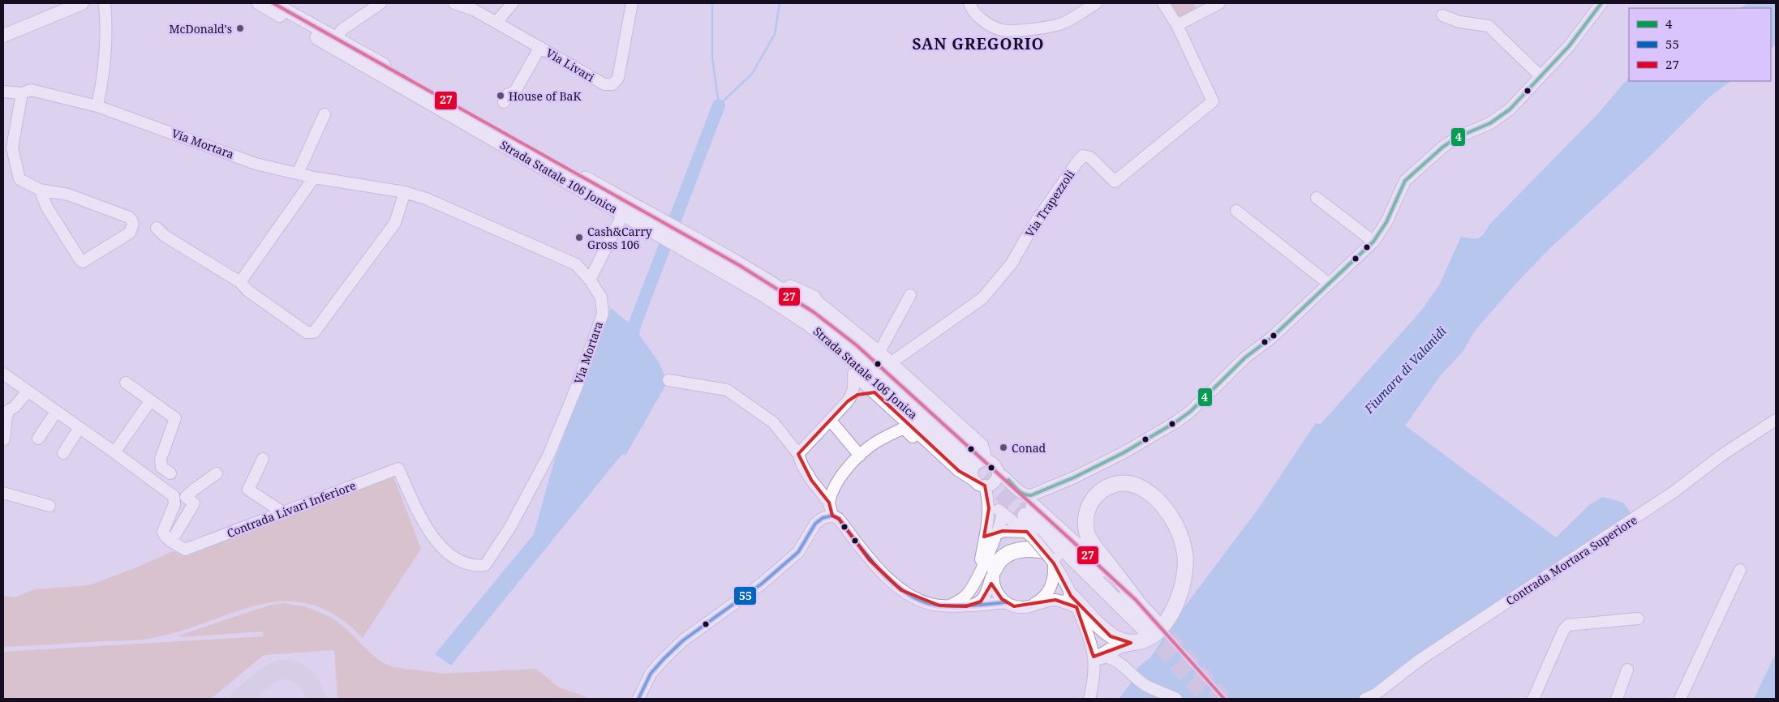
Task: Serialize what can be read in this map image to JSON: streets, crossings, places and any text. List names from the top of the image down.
{
  "streets": {
    "highway": ["Strada Statale 106 Jonica"],
    "street": [
      "Via Livari",
      "Via Mortara",
      "Via Trapezzoli",
      "Contrada Livari Inferiore",
      "Contrada Mortara Superiore"
    ]
  },
  "crossings": [
    ["Via Mortara", "Contrada Livari Inferiore"]
  ],
  "districts": ["SAN GREGORIO"],
  "water": ["Fiumara di Valanidi"],
  "places": [
    "McDonald's",
    "House of BaK",
    "Cash&Carry Gross 106",
    "Conad"
  ],
  "lines": ["transit line 4", "transit line 27", "transit line 55"],
  "legend": ["4", "55", "27"]
}
